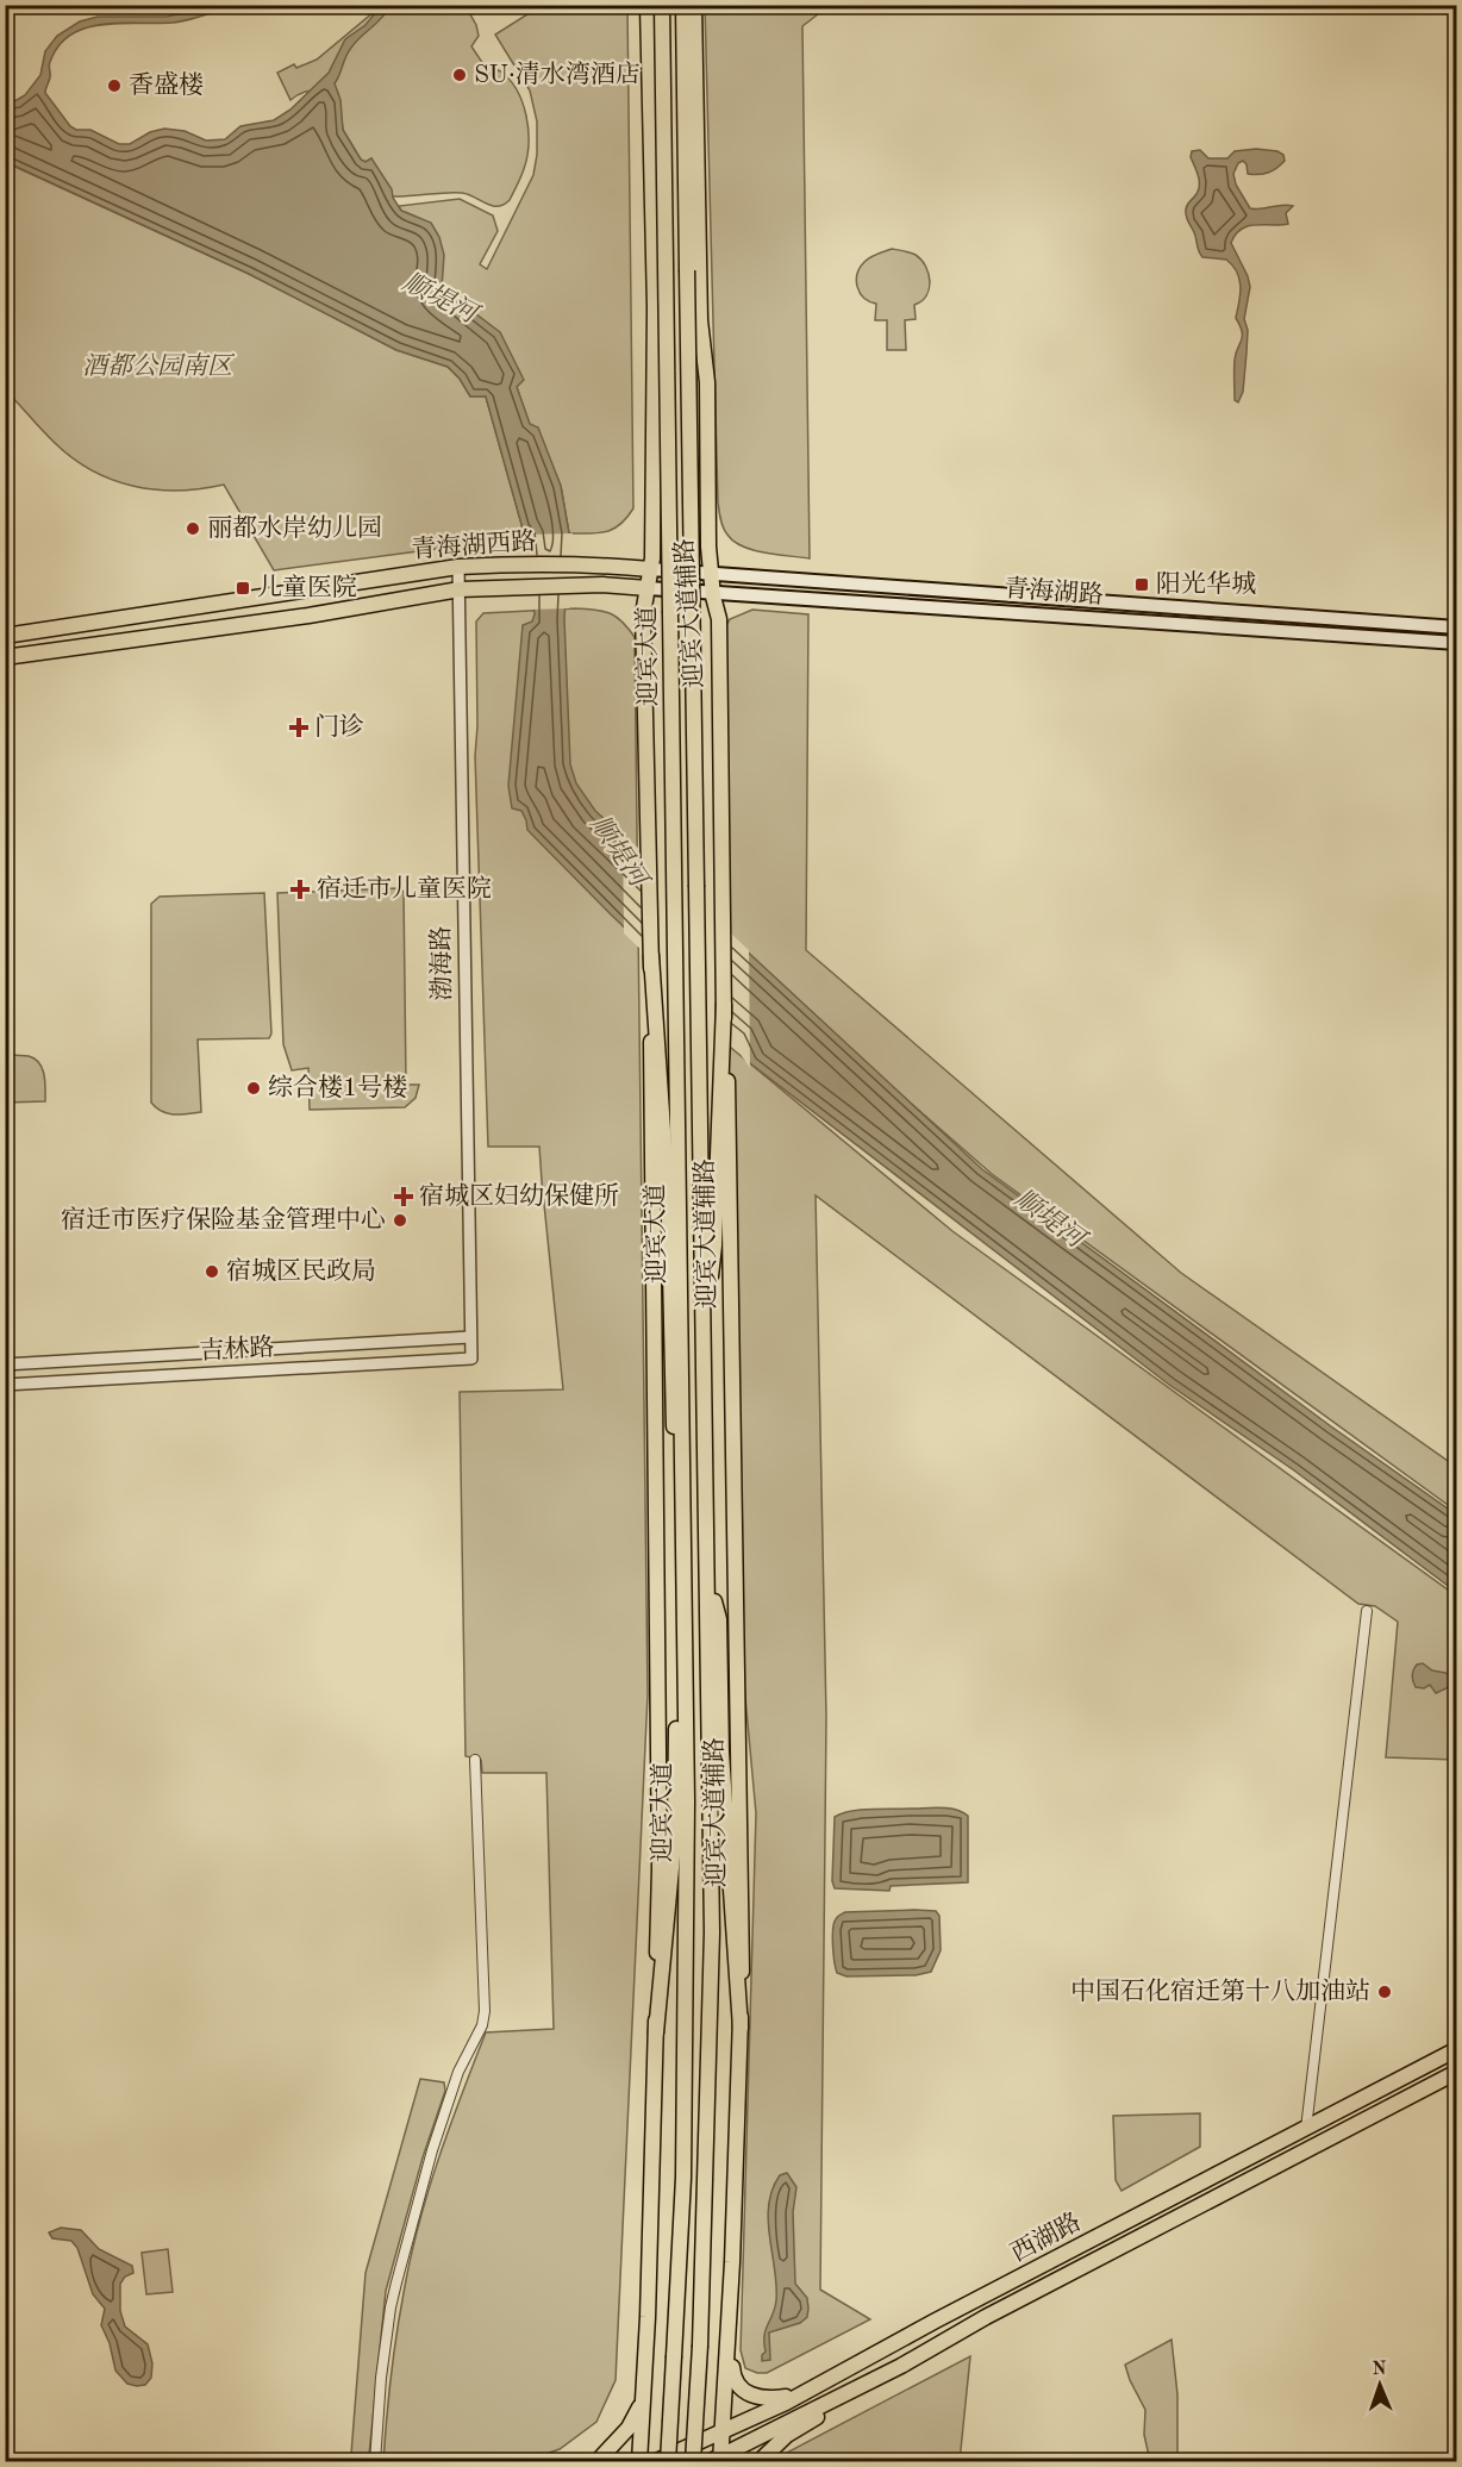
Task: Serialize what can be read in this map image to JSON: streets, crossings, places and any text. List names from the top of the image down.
{
  "streets": {
    "main road": [
      "青海湖西路",
      "青海湖路",
      "迎宾大道辅路",
      "迎宾大道",
      "西湖路"
    ],
    "street": ["渤海路", "吉林路"]
  },
  "crossings": [
    ["青海湖西路", "青海湖路"],
    ["青海湖西路", "迎宾大道辅路"],
    ["青海湖西路", "渤海路"],
    ["青海湖路", "迎宾大道辅路"],
    ["迎宾大道辅路", "西湖路"],
    ["渤海路", "吉林路"]
  ],
  "water": ["顺堤河"],
  "parks": ["酒都公园南区"],
  "places": {
    "other": [
      "SU·清水湾酒店",
      "香盛楼",
      "丽都水岸幼儿园",
      "综合楼1号楼",
      "宿迁市医疗保险基金管理中心",
      "宿城区民政局",
      "中国石化宿迁第十八加油站"
    ],
    "transit": ["阳光华城", "儿童医院"],
    "health": ["门诊", "宿迁市儿童医院", "宿城区妇幼保健所"]
  },
  "north": "top"
}
